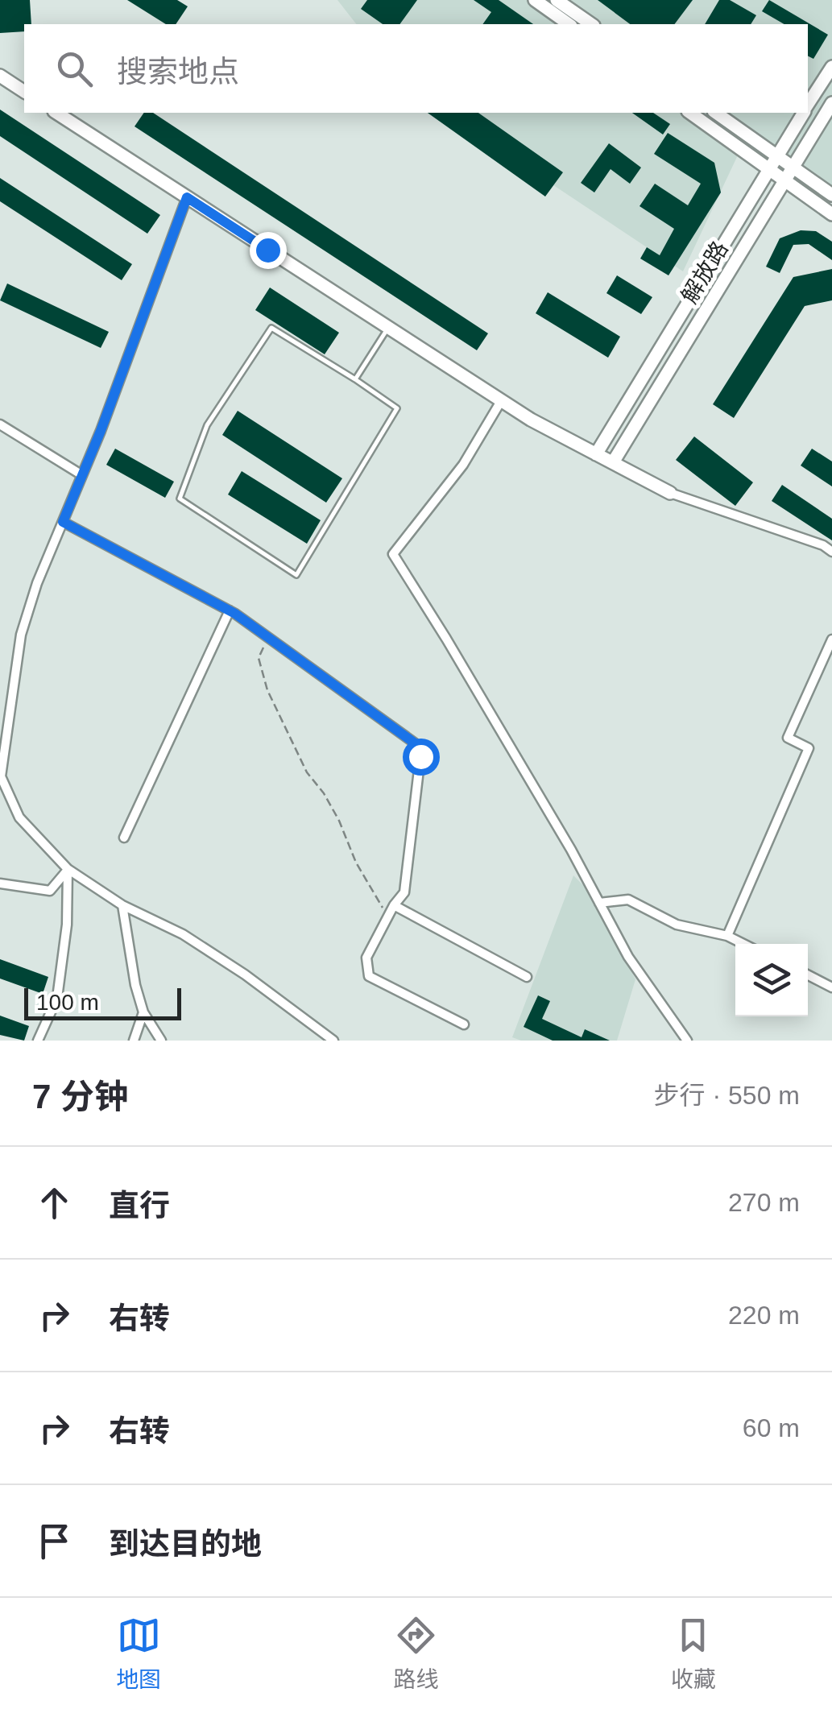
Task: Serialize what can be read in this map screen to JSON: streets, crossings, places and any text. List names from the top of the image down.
{
  "streets": {
    "street": ["解放路"]
  },
  "scale_bar": "100 m",
  "page": {
    "search": "搜索地点",
    "scale": "100 m",
    "heading": ["7 分钟", "步行 · 550 m"],
    "list": [
      ["直行", "270 m"],
      ["右转", "220 m"],
      ["右转", "60 m"],
      "到达目的地"
    ],
    "nav": ["地图", "路线", "收藏"]
  }
}
